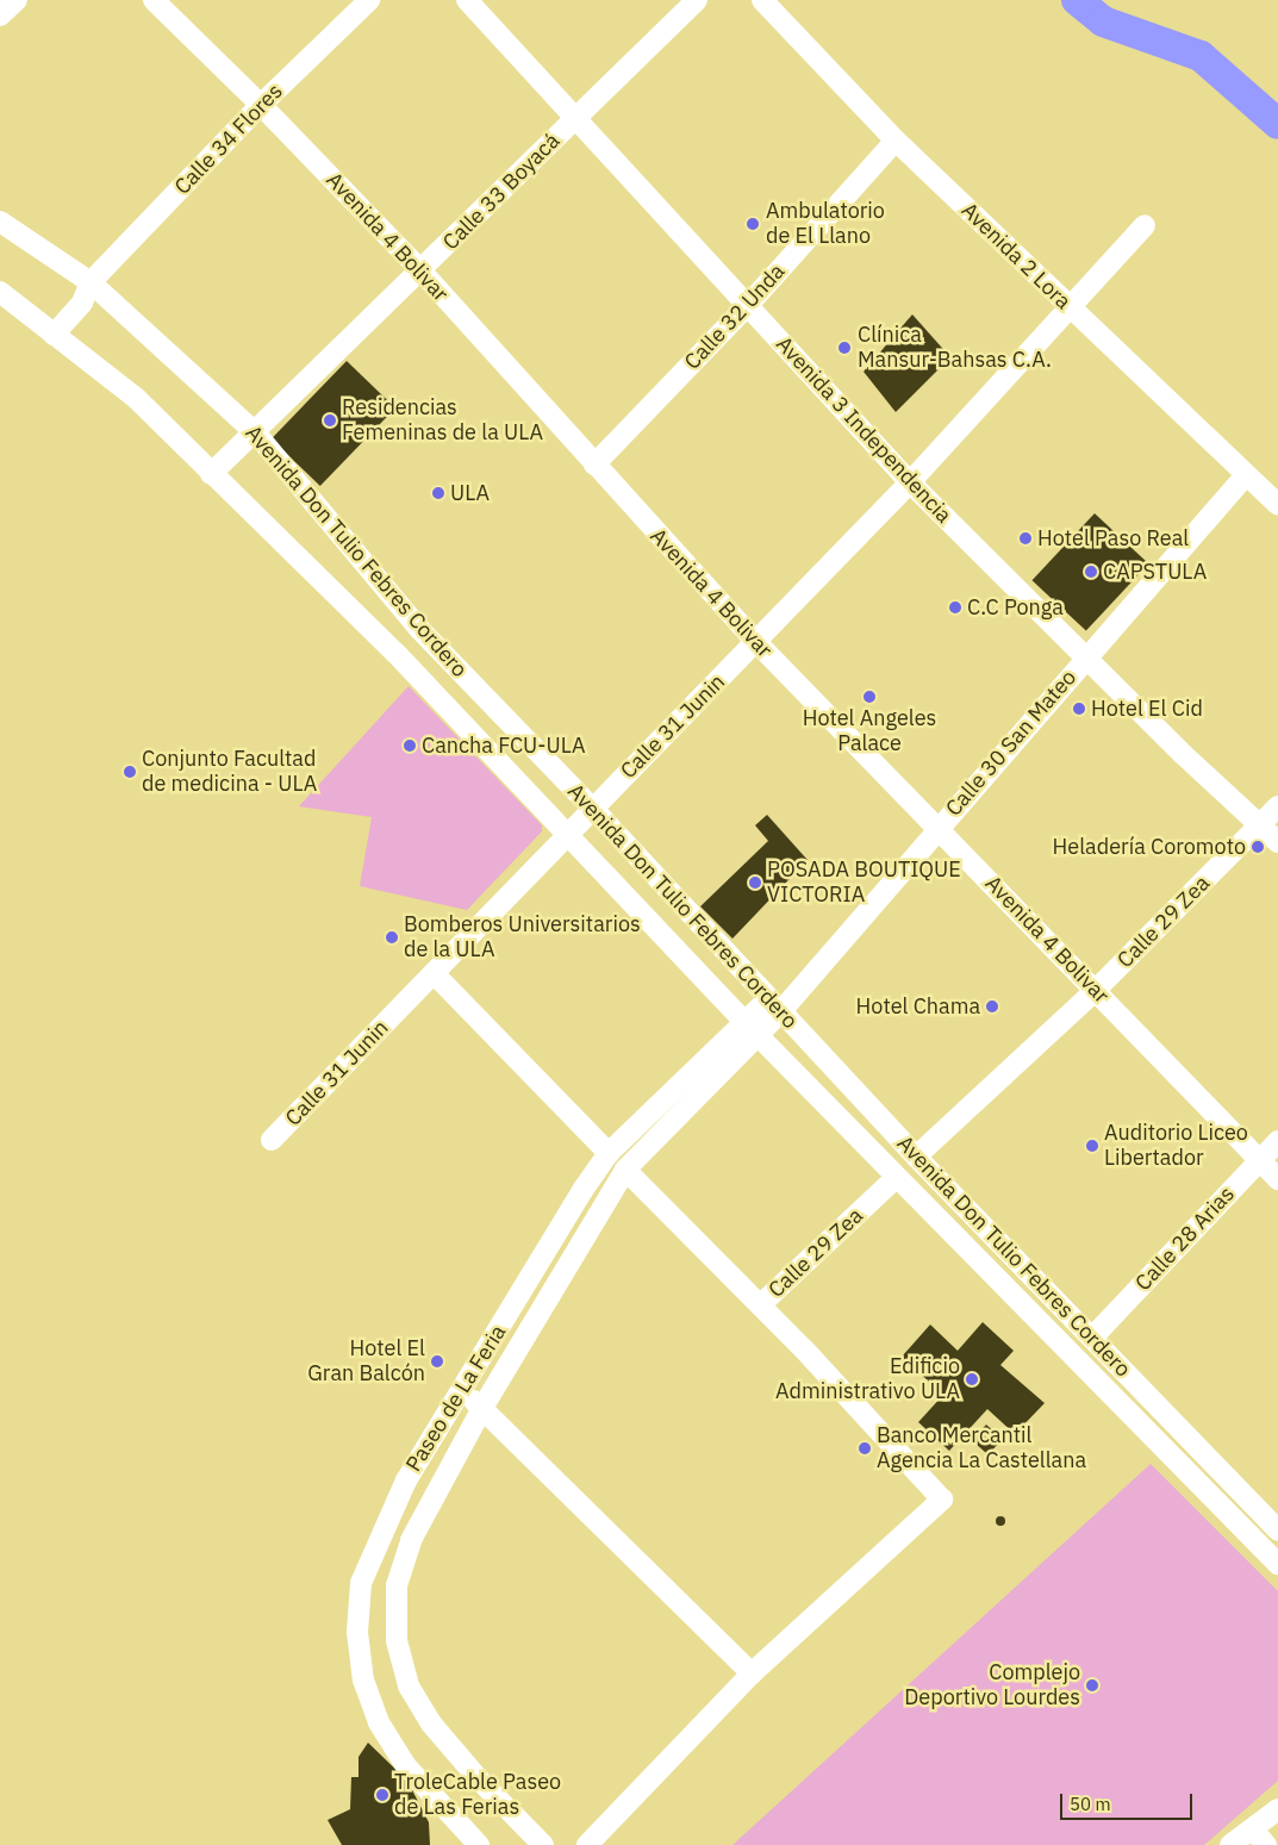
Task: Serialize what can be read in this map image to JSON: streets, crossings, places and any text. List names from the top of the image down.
{
  "streets": {
    "street": [
      "Calle 34 Flores",
      "Calle 33 Boyacá",
      "Avenida 4 Bolivar",
      "Avenida 2 Lora",
      "Calle 32 Unda",
      "Avenida 3 Independencia",
      "Avenida Don Tulio Febres Cordero",
      "Calle 31 Junin",
      "Calle 30 San Mateo",
      "Calle 29 Zea",
      "Calle 28 Arias",
      "Paseo de La Feria"
    ]
  },
  "crossings": [
    ["Calle 34 Flores", "Avenida 4 Bolivar"],
    ["Calle 34 Flores", "Avenida Don Tulio Febres Cordero"],
    ["Calle 33 Boyacá", "Avenida 4 Bolivar"],
    ["Calle 33 Boyacá", "Avenida 3 Independencia"],
    ["Calle 33 Boyacá", "Avenida Don Tulio Febres Cordero"],
    ["Avenida 4 Bolivar", "Calle 32 Unda"],
    ["Avenida 4 Bolivar", "Calle 31 Junin"],
    ["Avenida 4 Bolivar", "Calle 30 San Mateo"],
    ["Avenida 4 Bolivar", "Calle 29 Zea"],
    ["Avenida 4 Bolivar", "Calle 28 Arias"],
    ["Avenida 2 Lora", "Calle 32 Unda"],
    ["Avenida 2 Lora", "Calle 31 Junin"],
    ["Avenida 2 Lora", "Calle 30 San Mateo"],
    ["Calle 32 Unda", "Avenida 3 Independencia"],
    ["Avenida 3 Independencia", "Calle 31 Junin"],
    ["Avenida 3 Independencia", "Calle 30 San Mateo"],
    ["Avenida 3 Independencia", "Calle 29 Zea"],
    ["Avenida Don Tulio Febres Cordero", "Calle 31 Junin"],
    ["Avenida Don Tulio Febres Cordero", "Calle 30 San Mateo"],
    ["Avenida Don Tulio Febres Cordero", "Calle 29 Zea"],
    ["Avenida Don Tulio Febres Cordero", "Calle 28 Arias"],
    ["Avenida Don Tulio Febres Cordero", "Paseo de La Feria"],
    ["Calle 30 San Mateo", "Paseo de La Feria"]
  ],
  "places": [
    "Ambulatorio de El Llano",
    "Clínica Mansur-Bahsas C.A.",
    "Residencias Femeninas de la ULA",
    "ULA",
    "Hotel Paso Real",
    "CAPSTULA",
    "C.C Ponga",
    "Hotel Angeles Palace",
    "Hotel El Cid",
    "Cancha FCU-ULA",
    "Conjunto Facultad de medicina - ULA",
    "Heladería Coromoto",
    "POSADA BOUTIQUE VICTORIA",
    "Bomberos Universitarios de la ULA",
    "Hotel Chama",
    "Auditorio Liceo Libertador",
    "Hotel El Gran Balcón",
    "Edificio Administrativo ULA",
    "Banco Mercantil Agencia La Castellana",
    "Complejo Deportivo Lourdes",
    "TroleCable Paseo de Las Ferias"
  ],
  "scale_bar": "50 m"
}
